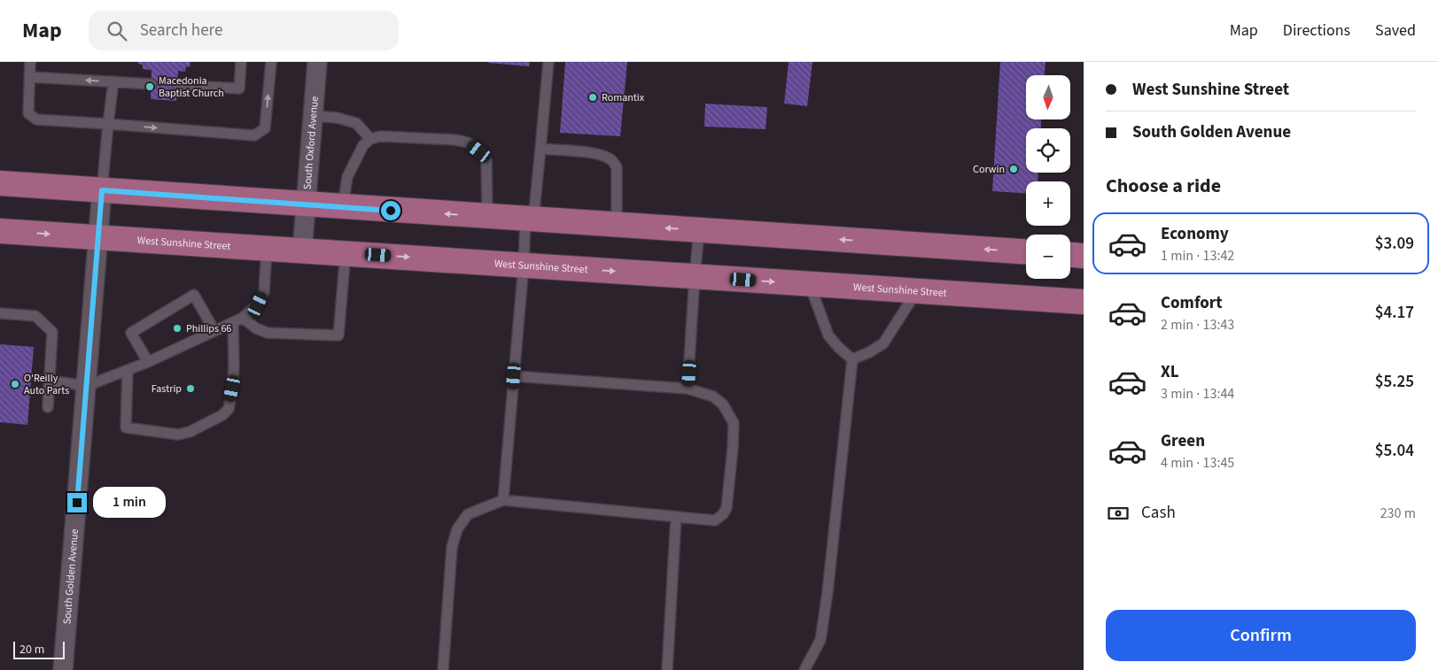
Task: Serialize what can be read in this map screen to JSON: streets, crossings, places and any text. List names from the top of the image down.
{
  "streets": {
    "main road": ["West Sunshine Street"],
    "street": ["South Oxford Avenue", "South Golden Avenue"]
  },
  "crossings": [
    ["South Oxford Avenue", "West Sunshine Street"],
    ["West Sunshine Street", "South Golden Avenue"]
  ],
  "places": [
    "Macedonia Baptist Church",
    "Romantix",
    "Corwin",
    "Phillips 66",
    "O'Reilly Auto Parts",
    "Fastrip"
  ],
  "scale_bar": "20 m",
  "north": "bottom",
  "page": {
    "header": "Map",
    "search": "Search here",
    "nav": ["Map", "Directions", "Saved"],
    "banner": ["West Sunshine Street", "South Golden Avenue"],
    "map_buttons": ["+", "−"],
    "heading": "Choose a ride",
    "list": [
      {
        "name": "Economy",
        "note": "1 min · 13:42",
        "value": "$3.09"
      },
      {
        "name": "Comfort",
        "note": "2 min · 13:43",
        "value": "$4.17"
      },
      {
        "name": "XL",
        "note": "3 min · 13:44",
        "value": "$5.25"
      },
      {
        "name": "Green",
        "note": "4 min · 13:45",
        "value": "$5.04"
      }
    ],
    "bubble": "1 min",
    "pay": ["Cash", "230 m"],
    "buttons": "Confirm",
    "scale": "20 m"
  }
}
